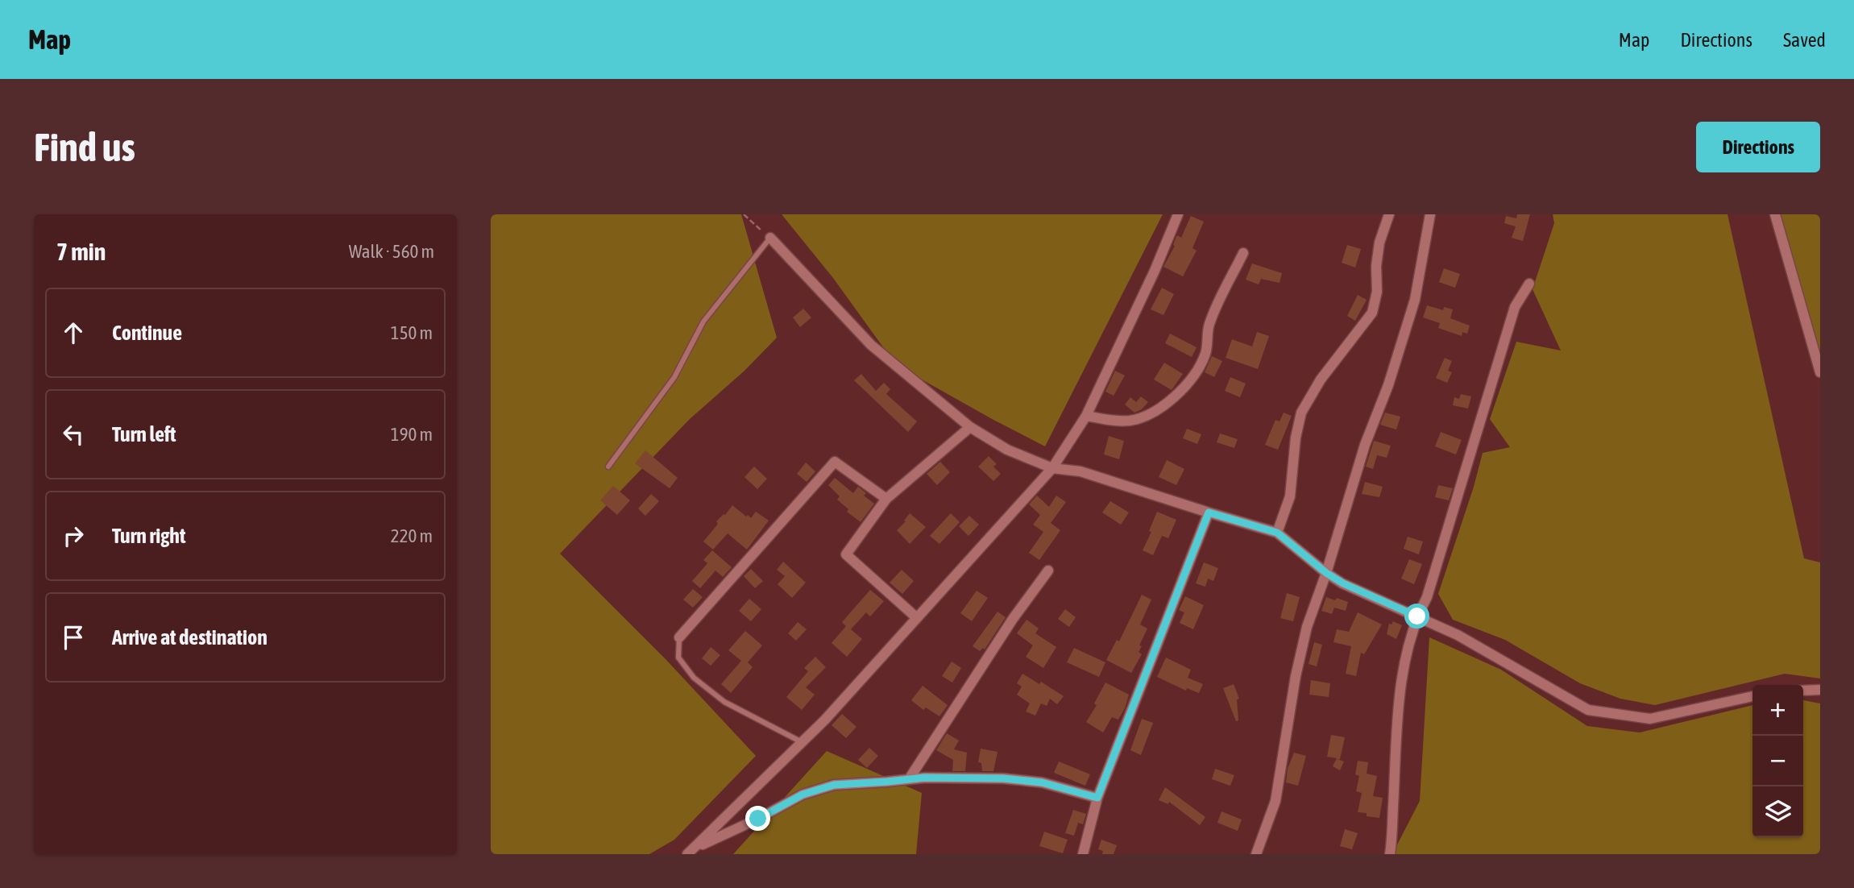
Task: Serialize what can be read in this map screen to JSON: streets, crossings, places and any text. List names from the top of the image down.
{
  "page": {
    "header": "Map",
    "nav": ["Map", "Directions", "Saved"],
    "buttons": "Directions",
    "title": "Find us",
    "heading": ["7 min", "Walk · 560 m"],
    "list": [
      ["Continue", "150 m"],
      ["Turn left", "190 m"],
      ["Turn right", "220 m"],
      "Arrive at destination"
    ],
    "map_buttons": ["+", "−"]
  }
}
